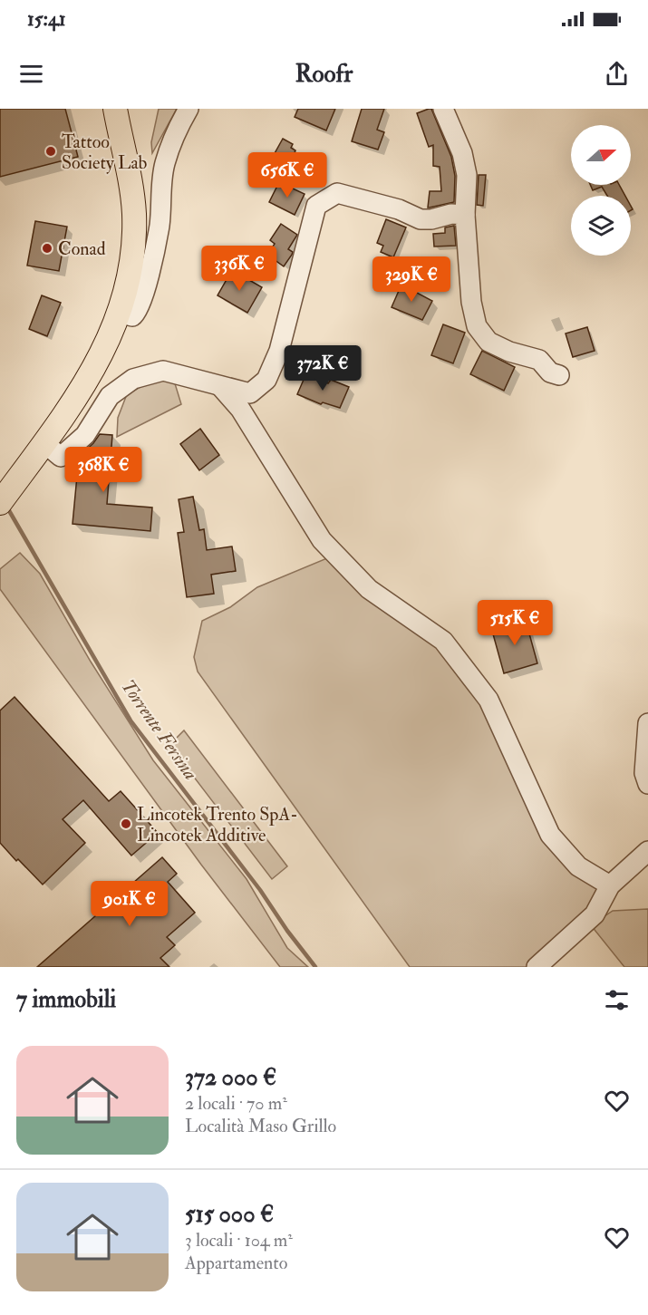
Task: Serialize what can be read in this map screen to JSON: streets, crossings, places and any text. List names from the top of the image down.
{
  "water": ["Torrente Fersina"],
  "places": ["Tattoo Society Lab", "Conad", "Lincotek Trento SpA- Lincotek Additive"],
  "north": "right",
  "page": {
    "status": "15:41",
    "header": "Roofr",
    "price": [
      "656K €",
      "336K €",
      "329K €",
      "372K €",
      "368K €",
      "515K €",
      "901K €"
    ],
    "heading": "7 immobili",
    "list": [
      {
        "name": "372 000 €",
        "note": "2 locali · 70 m² · Località Maso Grillo"
      },
      {
        "name": "515 000 €",
        "note": "3 locali · 104 m² · Appartamento"
      }
    ]
  }
}
